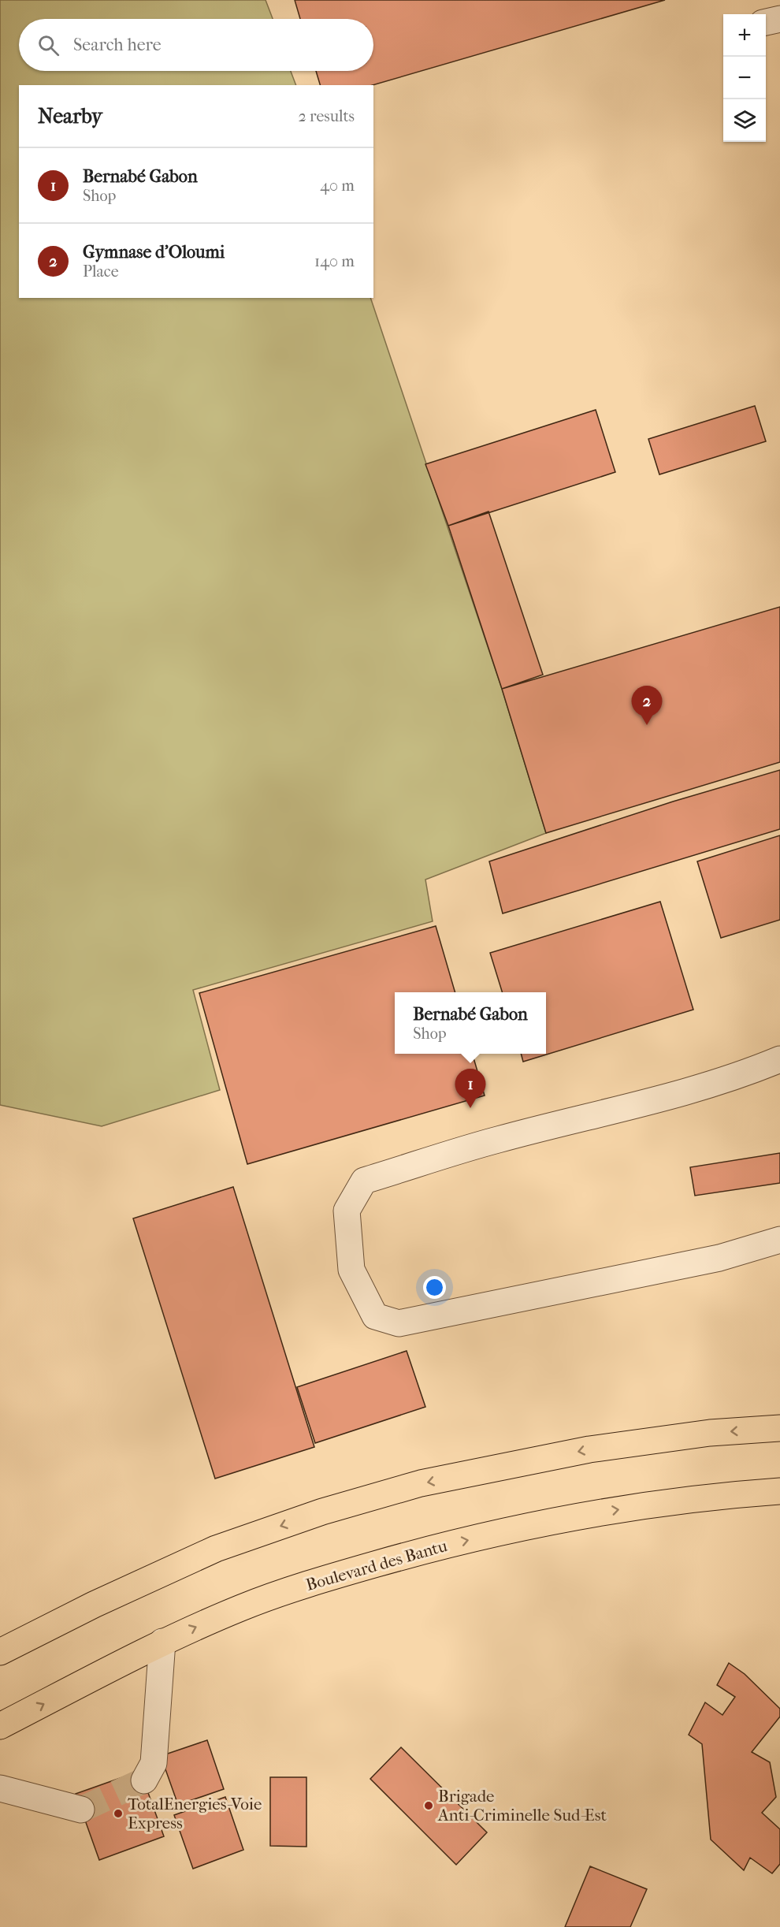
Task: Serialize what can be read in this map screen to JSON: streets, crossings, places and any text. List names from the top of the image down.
{
  "streets": {
    "highway": ["Boulevard des Bantu"]
  },
  "places": ["Brigade Anti-Criminelle Sud-Est", "TotalEnergies-Voie Express"],
  "page": {
    "map_buttons": ["+", "−"],
    "search": "Search here",
    "heading": ["Nearby", "2 results"],
    "list": [
      {
        "mark": "1",
        "name": "Bernabé Gabon",
        "note": "Shop",
        "value": "40 m"
      },
      {
        "mark": "2",
        "name": "Gymnase d'Oloumi",
        "note": "Place",
        "value": "140 m"
      }
    ],
    "pins": ["2", "1"],
    "popup": ["Bernabé Gabon", "Shop"]
  }
}
